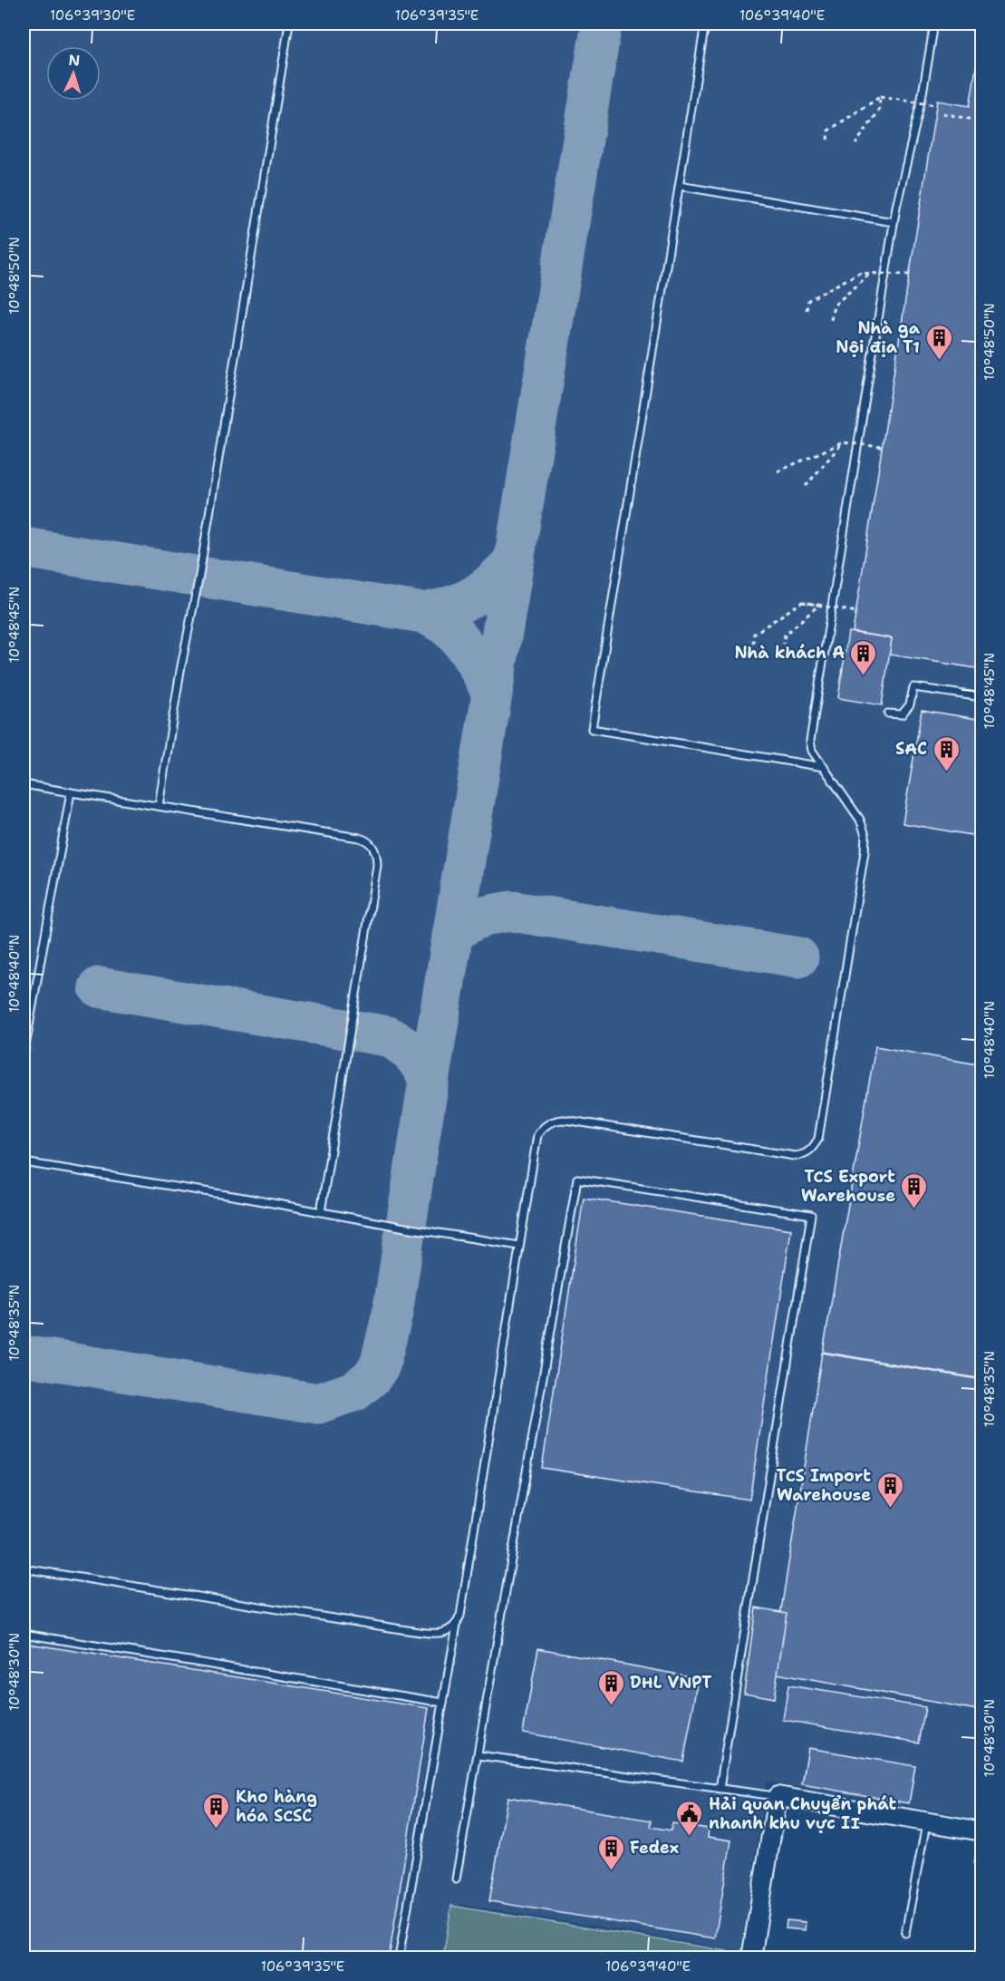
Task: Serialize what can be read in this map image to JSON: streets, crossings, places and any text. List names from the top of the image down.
{
  "places": {
    "building": [
      "Nhà ga Nội địa T1",
      "Nhà khách A",
      "SAC",
      "TCS Export Warehouse",
      "TCS Import Warehouse",
      "DHL VNPT",
      "Kho hàng hóa SCSC",
      "Fedex"
    ],
    "public building": ["Hải quan Chuyển phát nhanh khu vực II"]
  },
  "north": "top",
  "coordinates": [
    "106°39'30\"E",
    "106°39'35\"E",
    "106°39'40\"E",
    "10°48'50\"N",
    "10°48'45\"N",
    "10°48'40\"N",
    "10°48'35\"N",
    "10°48'30\"N"
  ]
}
